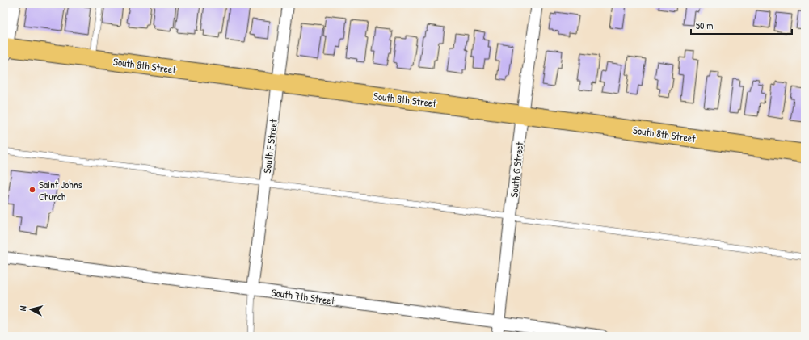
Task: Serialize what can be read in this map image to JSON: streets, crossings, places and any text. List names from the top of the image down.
{
  "streets": {
    "highway": ["South 8th Street"],
    "street": ["South F Street", "South G Street", "South 7th Street"]
  },
  "crossings": [
    ["South 8th Street", "South F Street"],
    ["South 8th Street", "South G Street"],
    ["South F Street", "South 7th Street"],
    ["South G Street", "South 7th Street"]
  ],
  "places": ["Saint Johns Church"],
  "scale_bar": "50 m",
  "north": "left"
}
